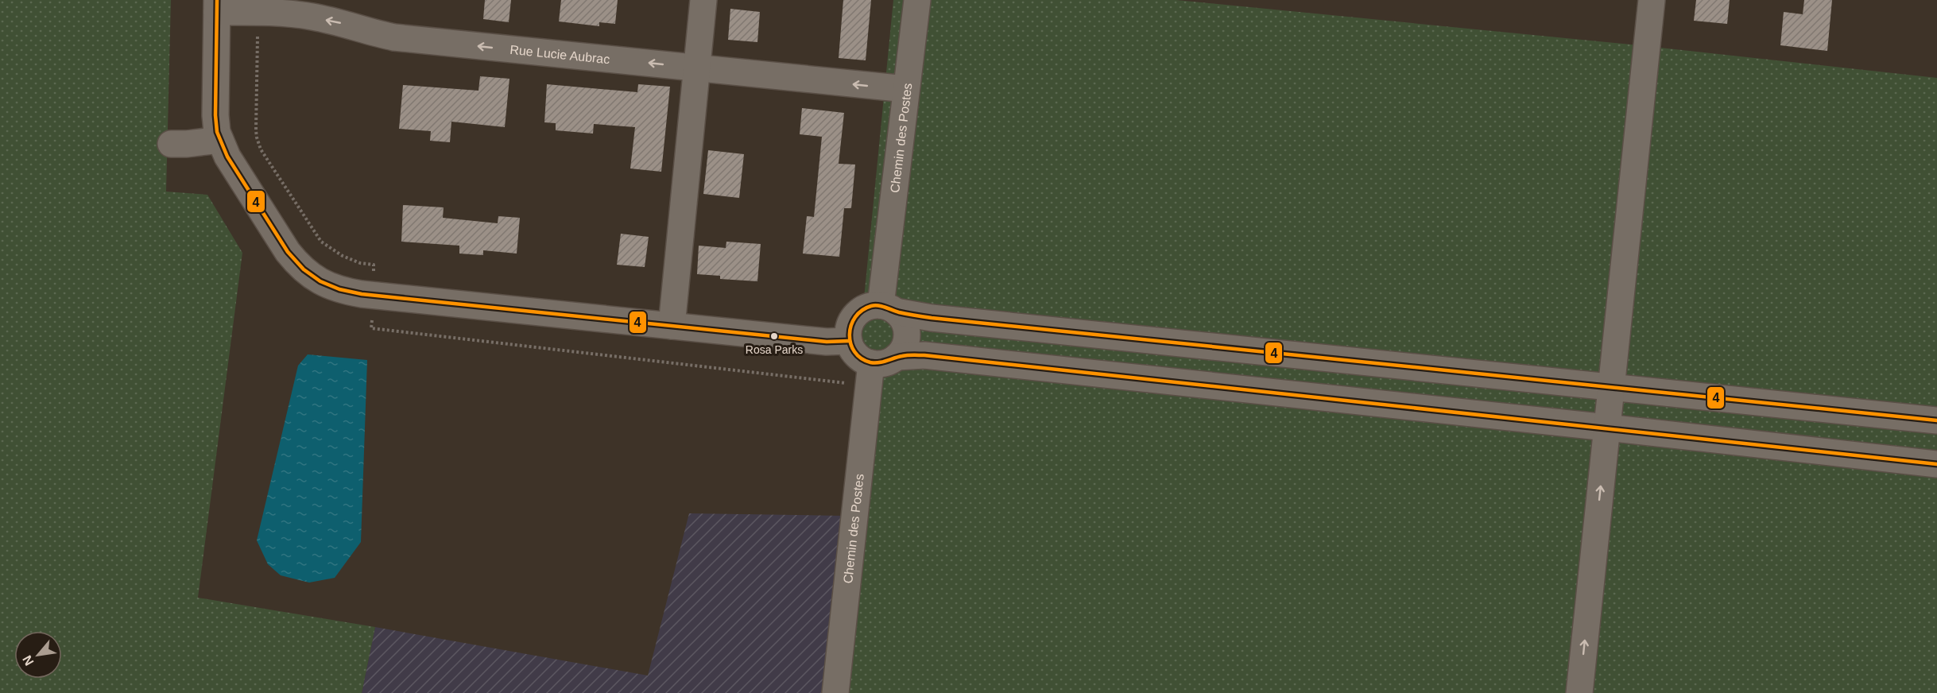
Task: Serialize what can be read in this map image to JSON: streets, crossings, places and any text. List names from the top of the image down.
{
  "streets": {
    "street": ["Rue Lucie Aubrac", "Chemin des Postes"]
  },
  "crossings": [
    ["Rue Lucie Aubrac", "Chemin des Postes"]
  ],
  "one_way": ["Rue Lucie Aubrac"],
  "places": ["Rosa Parks"],
  "lines": ["transit line 4"],
  "north": "bottom left"
}
